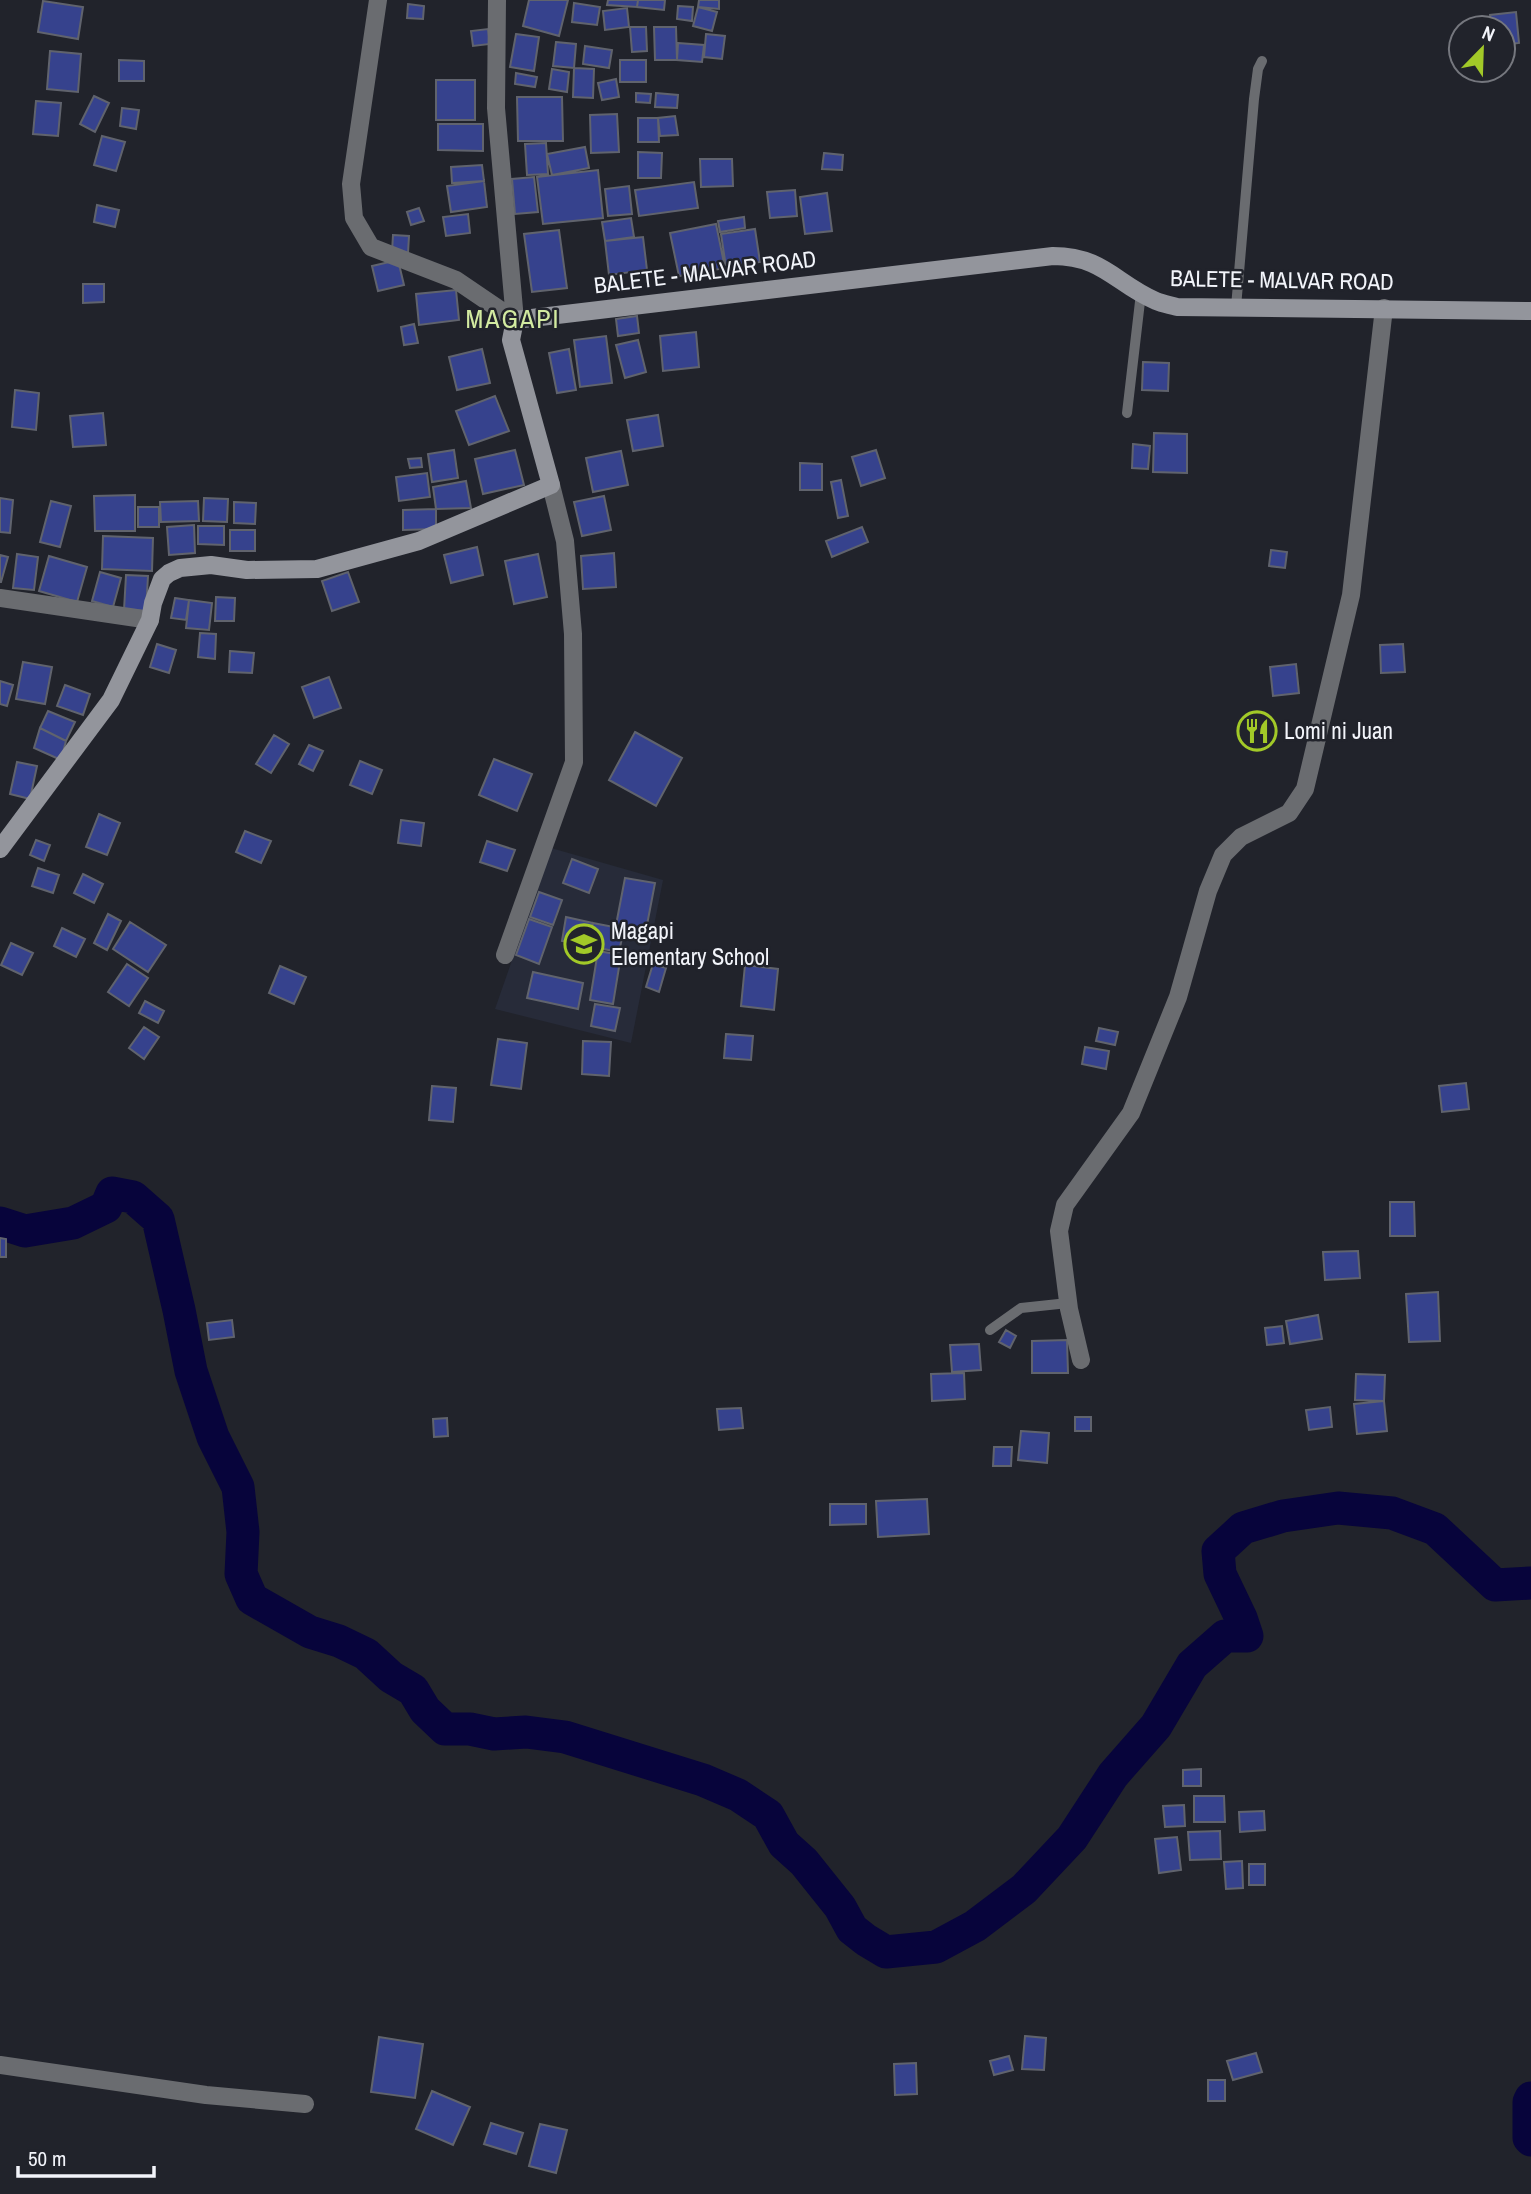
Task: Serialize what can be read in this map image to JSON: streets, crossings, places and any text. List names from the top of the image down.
{
  "streets": {
    "main road": ["BALETE - MALVAR ROAD"]
  },
  "districts": ["MAGAPI"],
  "places": {
    "restaurant": ["Lomi ni Juan"],
    "school or university": ["Magapi Elementary School"]
  },
  "scale_bar": "50 m",
  "north": "top right"
}
